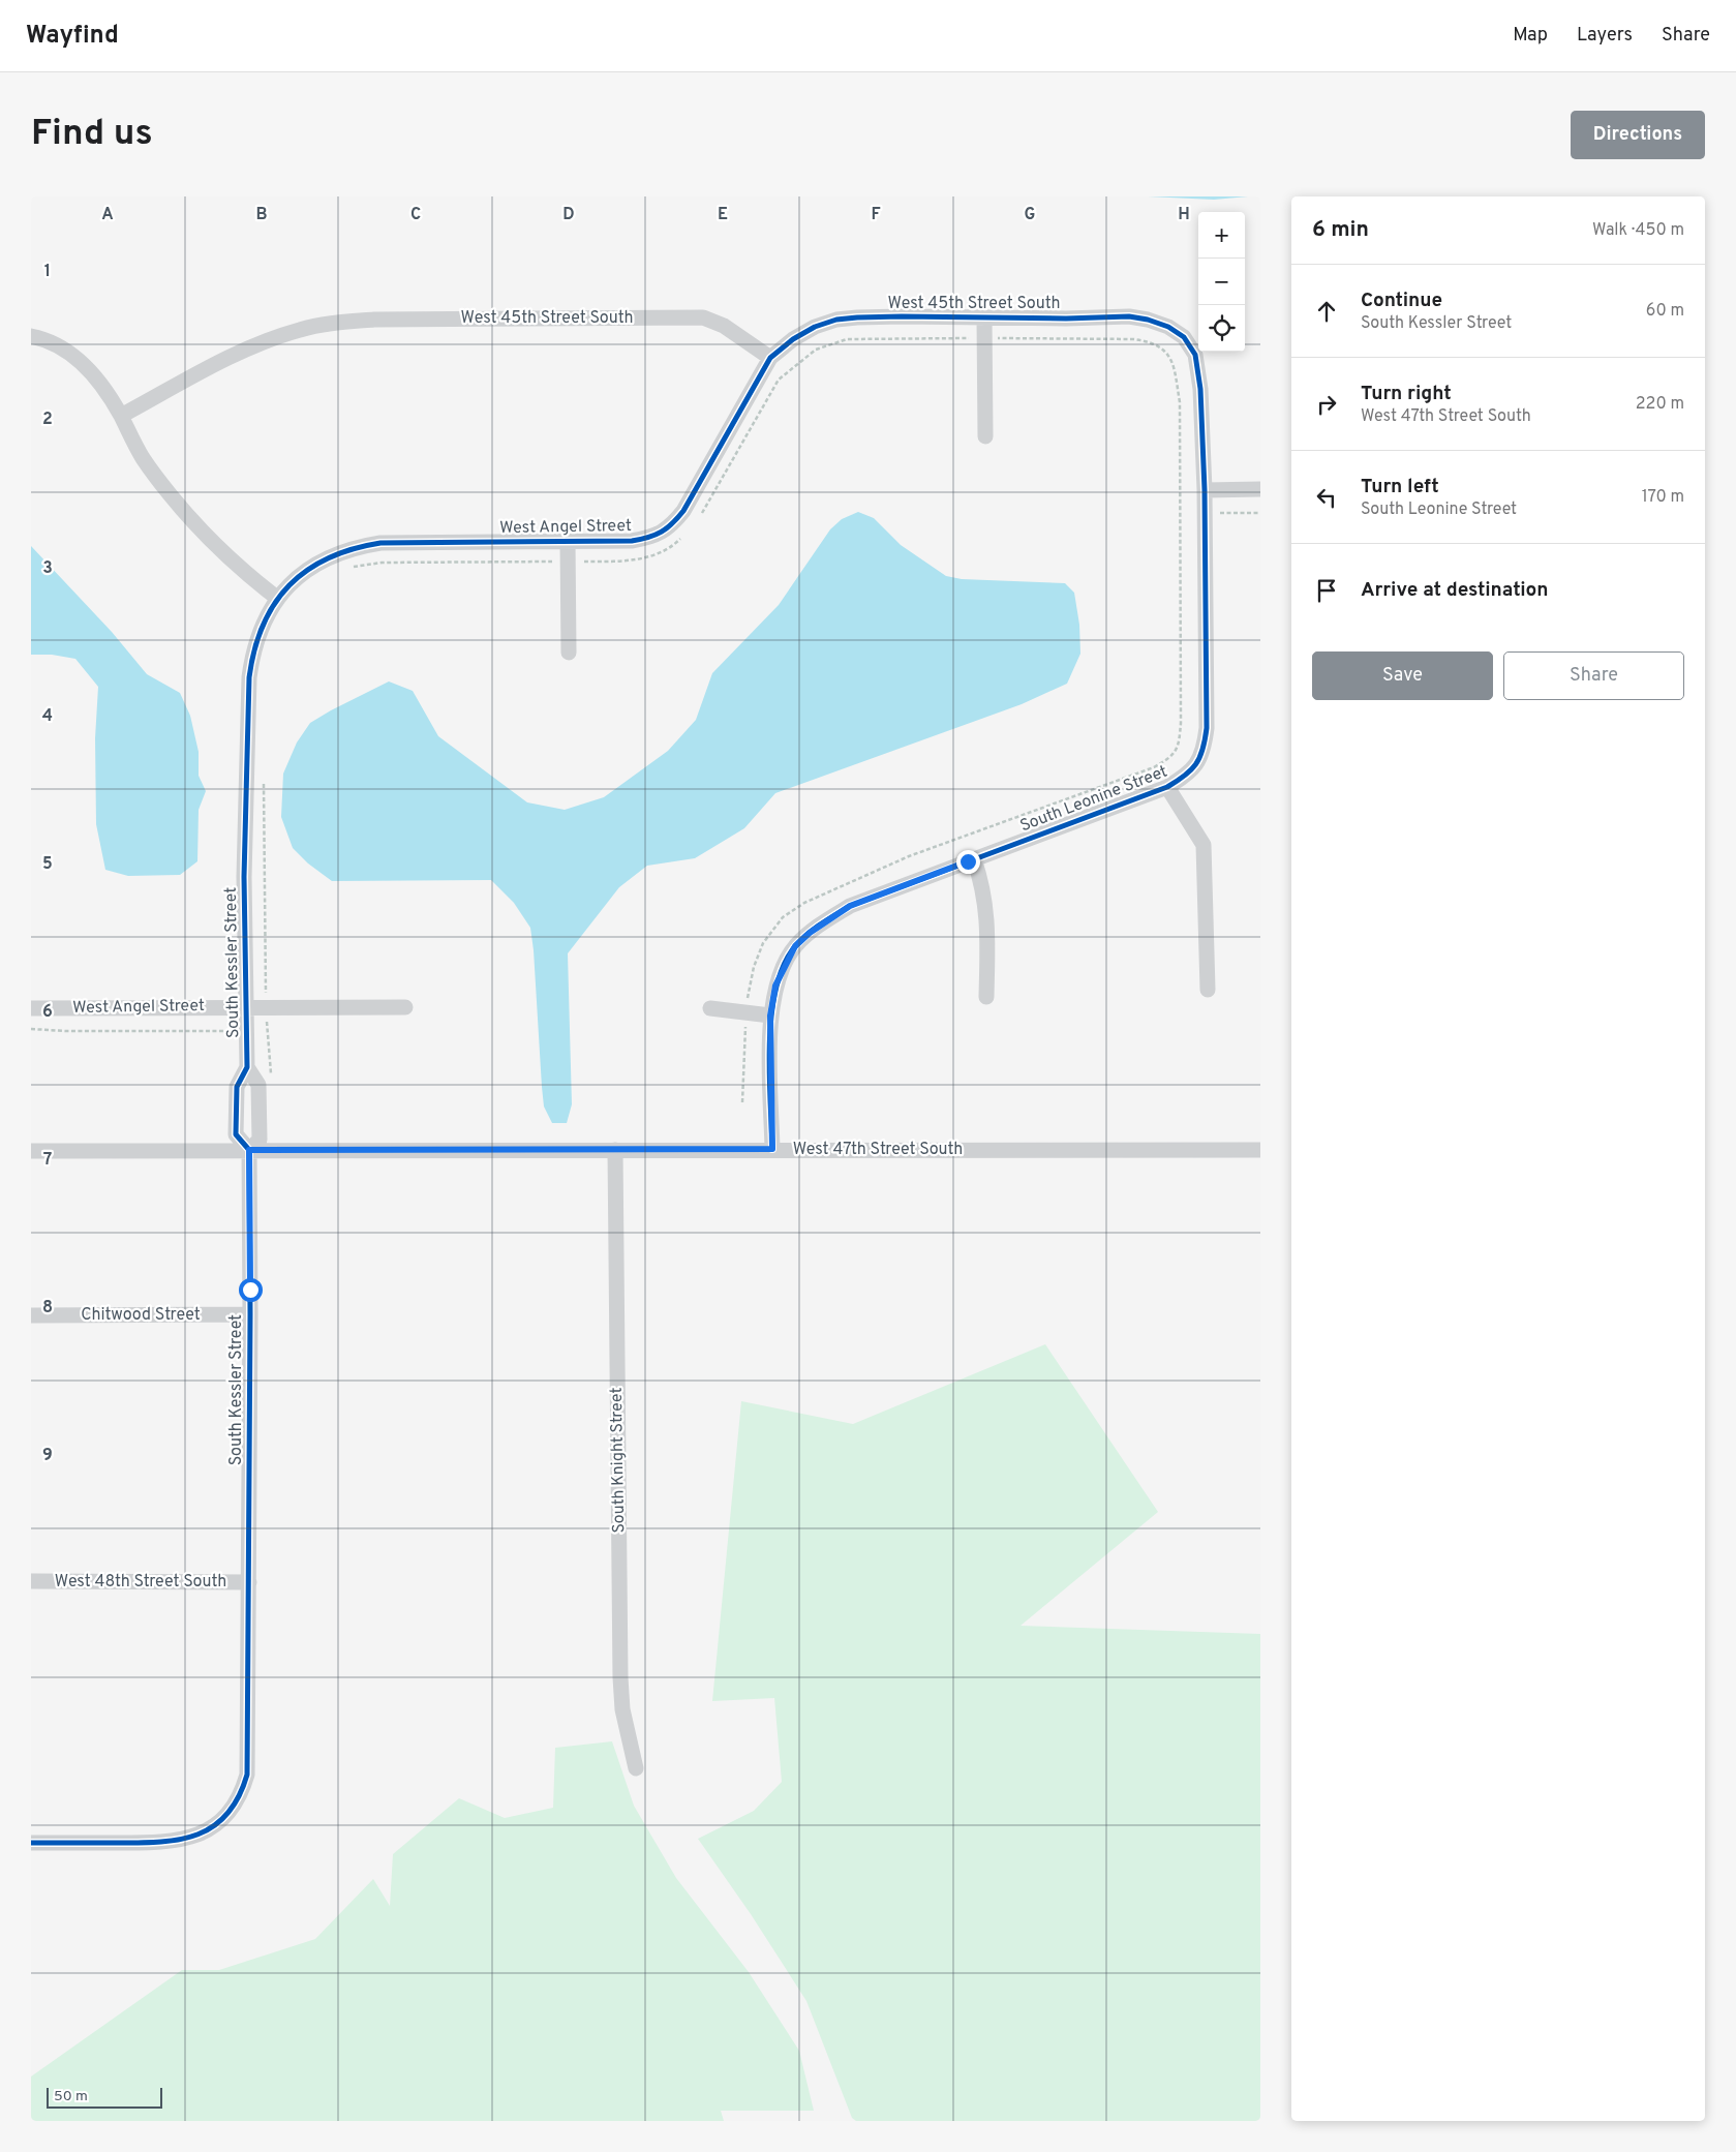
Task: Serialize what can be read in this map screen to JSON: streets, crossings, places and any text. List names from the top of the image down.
{
  "streets": {
    "street": [
      "West 45th Street South",
      "West Angel Street",
      "South Leonine Street",
      "South Kessler Street",
      "West 47th Street South",
      "Chitwood Street",
      "South Knight Street",
      "West 48th Street South"
    ]
  },
  "crossings": [
    ["West 45th Street South", "West Angel Street"],
    ["West 45th Street South", "South Leonine Street"],
    ["West Angel Street", "South Kessler Street"],
    ["South Leonine Street", "West 47th Street South"],
    ["South Kessler Street", "West 47th Street South"],
    ["South Kessler Street", "Chitwood Street"],
    ["South Kessler Street", "West 48th Street South"],
    ["West 47th Street South", "South Knight Street"]
  ],
  "scale_bar": "50 m",
  "page": {
    "header": "Wayfind",
    "nav": ["Map", "Layers", "Share"],
    "buttons": [
      "Directions",
      ["Save", "Share"]
    ],
    "title": "Find us",
    "heading": ["6 min", "Walk · 450 m"],
    "map_buttons": ["+", "−"],
    "list": [
      ["Continue", "South Kessler Street", "60 m"],
      ["Turn right", "West 47th Street South", "220 m"],
      ["Turn left", "South Leonine Street", "170 m"],
      "Arrive at destination"
    ],
    "scale": "50 m"
  },
  "grid": {
    "columns": [
      "A",
      "B",
      "C",
      "D",
      "E",
      "F",
      "G",
      "H"
    ],
    "rows": [
      "1",
      "2",
      "3",
      "4",
      "5",
      "6",
      "7",
      "8",
      "9"
    ]
  }
}
